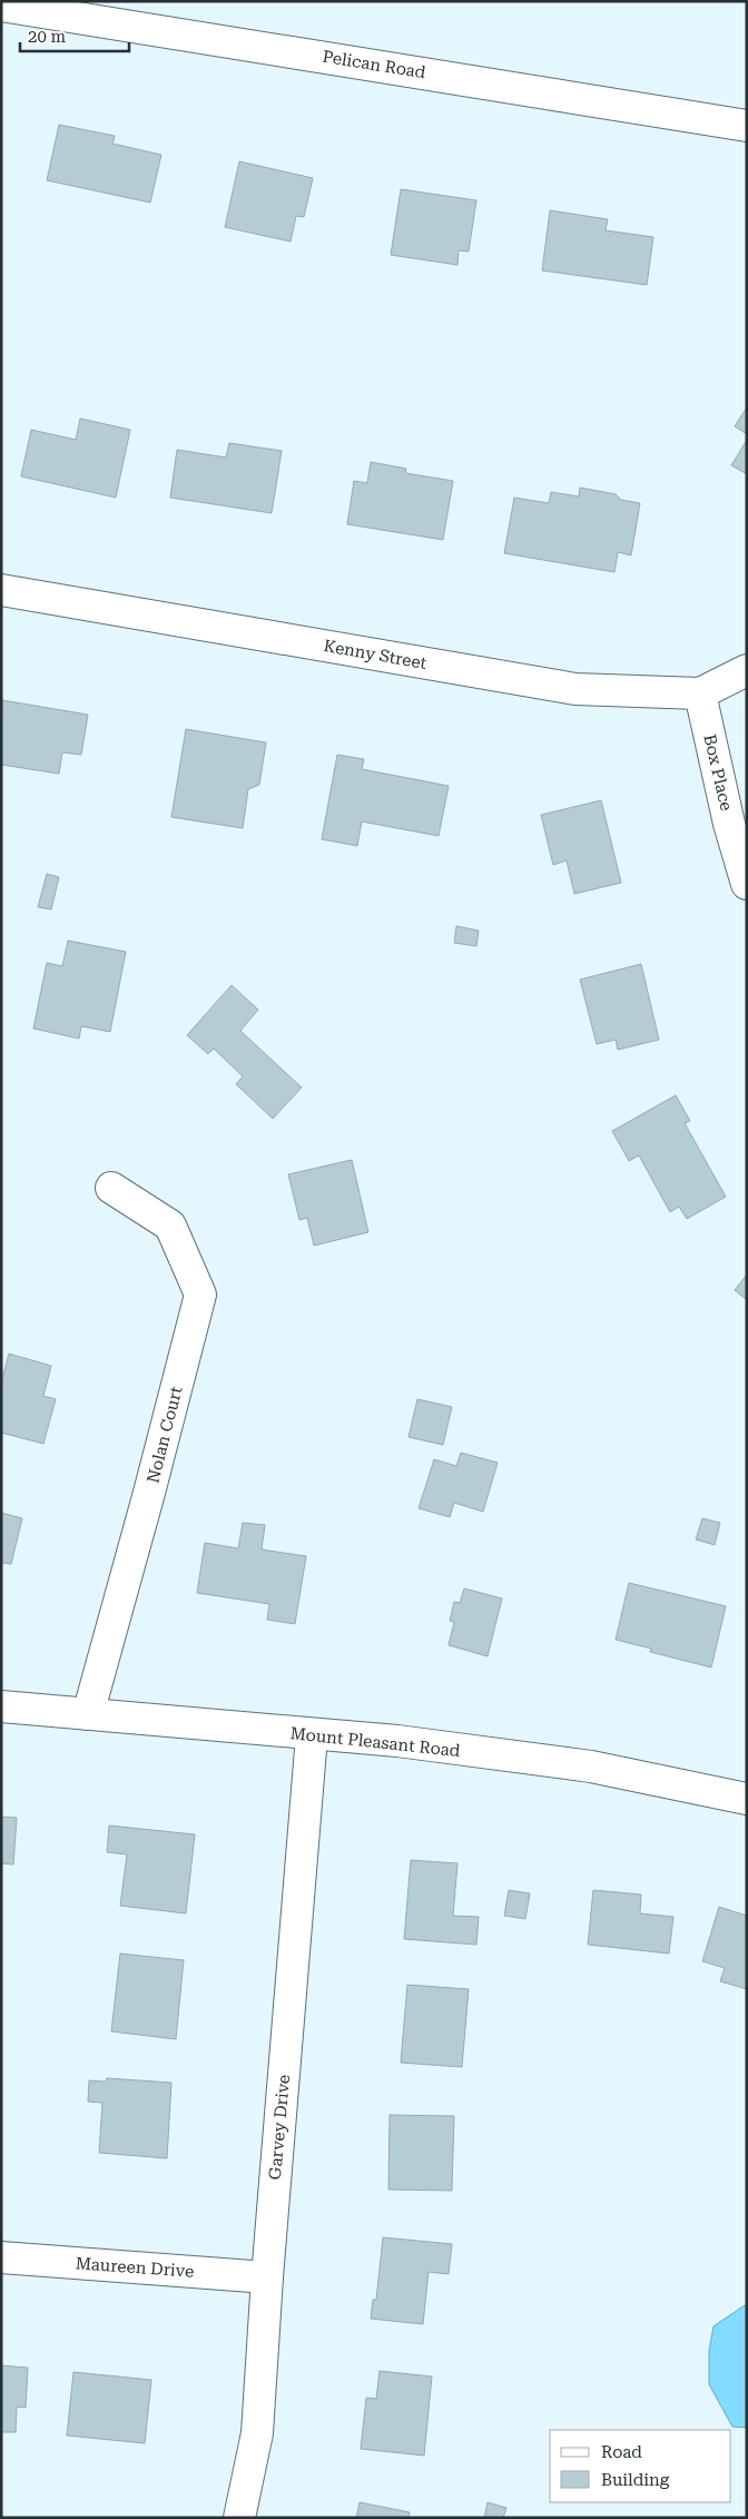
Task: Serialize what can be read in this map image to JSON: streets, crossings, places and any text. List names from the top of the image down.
{
  "streets": {
    "street": [
      "Pelican Road",
      "Kenny Street",
      "Box Place",
      "Nolan Court",
      "Mount Pleasant Road",
      "Garvey Drive",
      "Maureen Drive"
    ]
  },
  "crossings": [
    ["Kenny Street", "Box Place"],
    ["Nolan Court", "Mount Pleasant Road"],
    ["Mount Pleasant Road", "Garvey Drive"],
    ["Garvey Drive", "Maureen Drive"]
  ],
  "legend": ["Road", "Building"],
  "scale_bar": "20 m"
}
